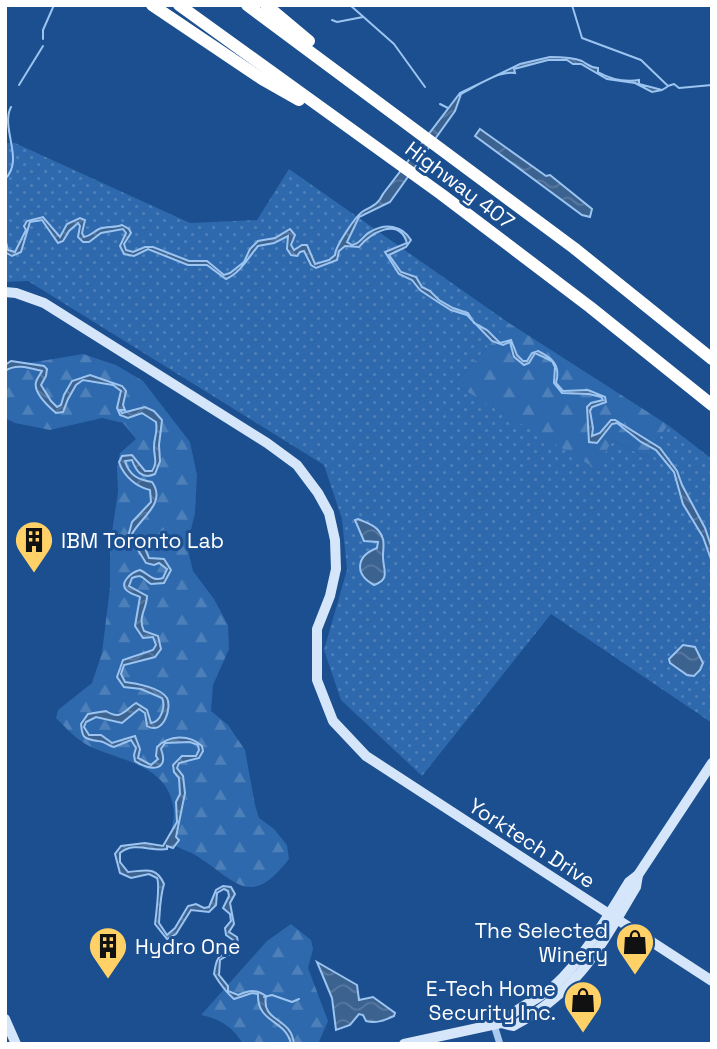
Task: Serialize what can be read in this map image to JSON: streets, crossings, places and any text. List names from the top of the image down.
{
  "streets": {
    "highway": ["Highway 407"],
    "street": ["Yorktech Drive"]
  },
  "places": {
    "building": ["IBM Toronto Lab", "Hydro One"],
    "shop": ["The Selected Winery", "E-Tech Home Security Inc."]
  }
}
